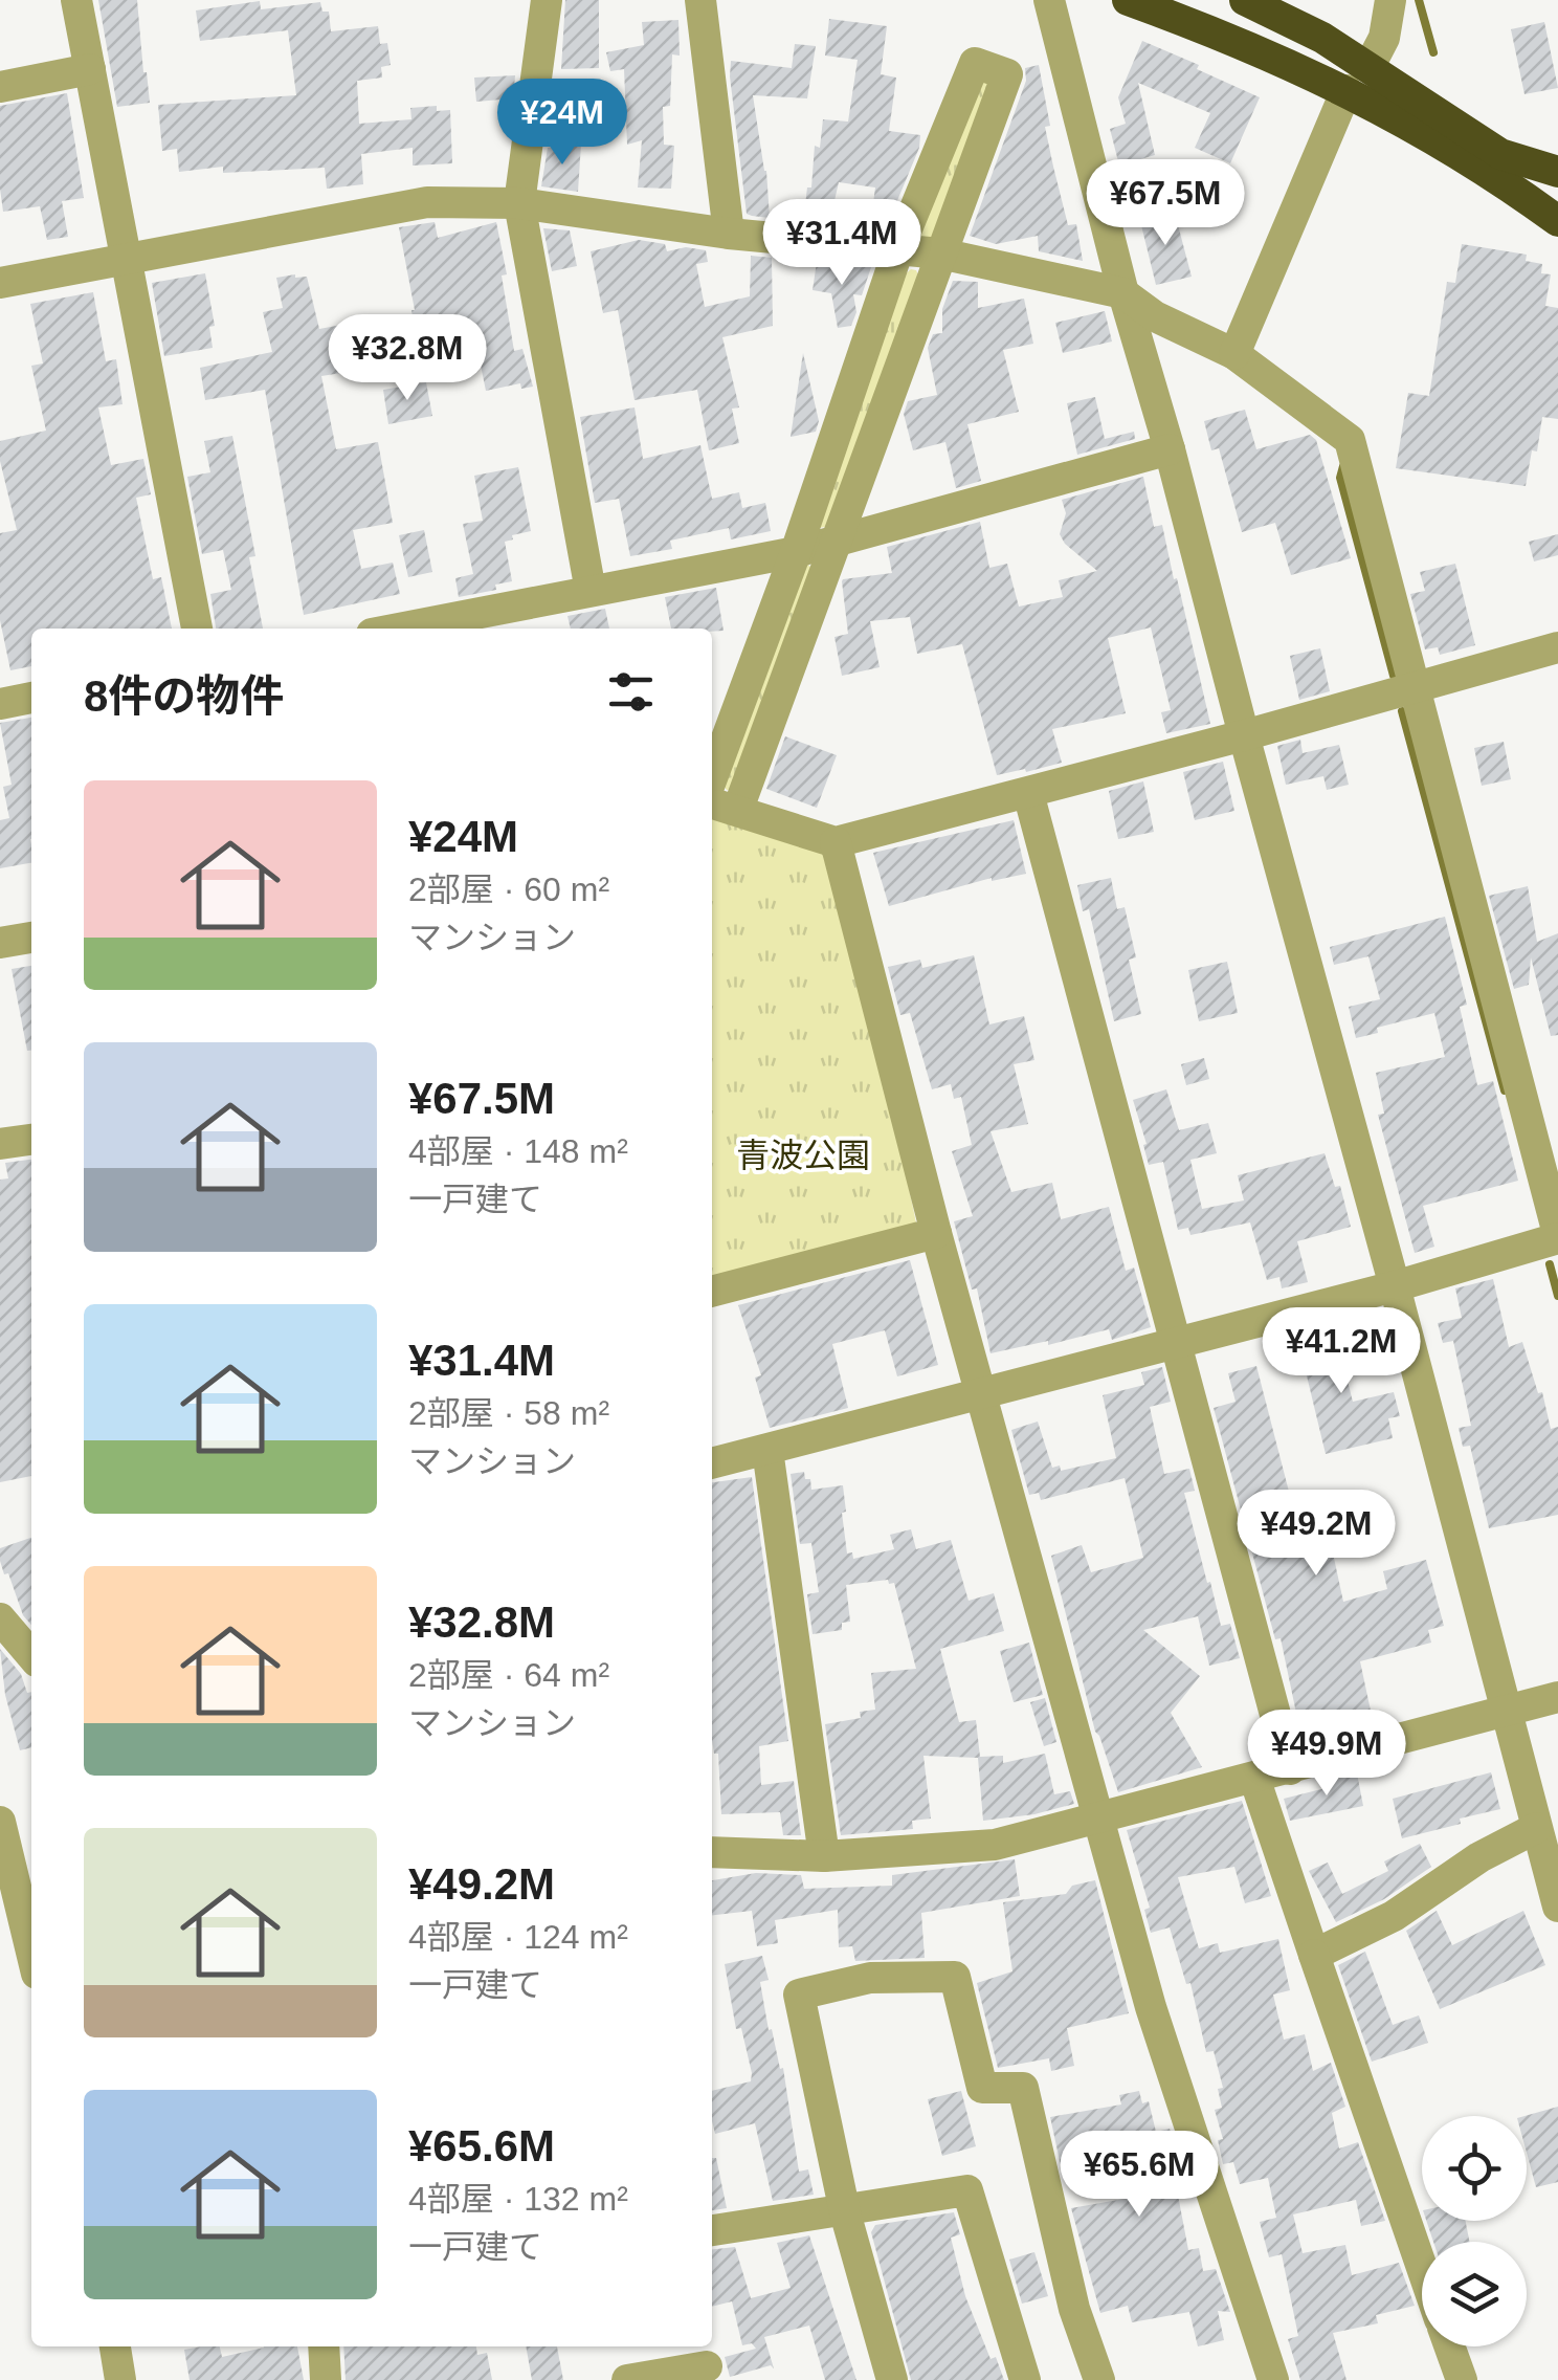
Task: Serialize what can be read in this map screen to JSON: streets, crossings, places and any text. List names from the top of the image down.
{
  "parks": ["青波公園"],
  "page": {
    "price": [
      "¥24M",
      "¥67.5M",
      "¥31.4M",
      "¥32.8M",
      "¥41.2M",
      "¥49.2M",
      "¥49.9M",
      "¥65.6M"
    ],
    "heading": "8件の物件",
    "list": [
      {
        "name": "¥24M",
        "note": "2部屋 · 60 m² · マンション"
      },
      {
        "name": "¥67.5M",
        "note": "4部屋 · 148 m² · 一戸建て"
      },
      {
        "name": "¥31.4M",
        "note": "2部屋 · 58 m² · マンション"
      },
      {
        "name": "¥32.8M",
        "note": "2部屋 · 64 m² · マンション"
      },
      {
        "name": "¥49.2M",
        "note": "4部屋 · 124 m² · 一戸建て"
      },
      {
        "name": "¥65.6M",
        "note": "4部屋 · 132 m² · 一戸建て"
      }
    ]
  }
}
